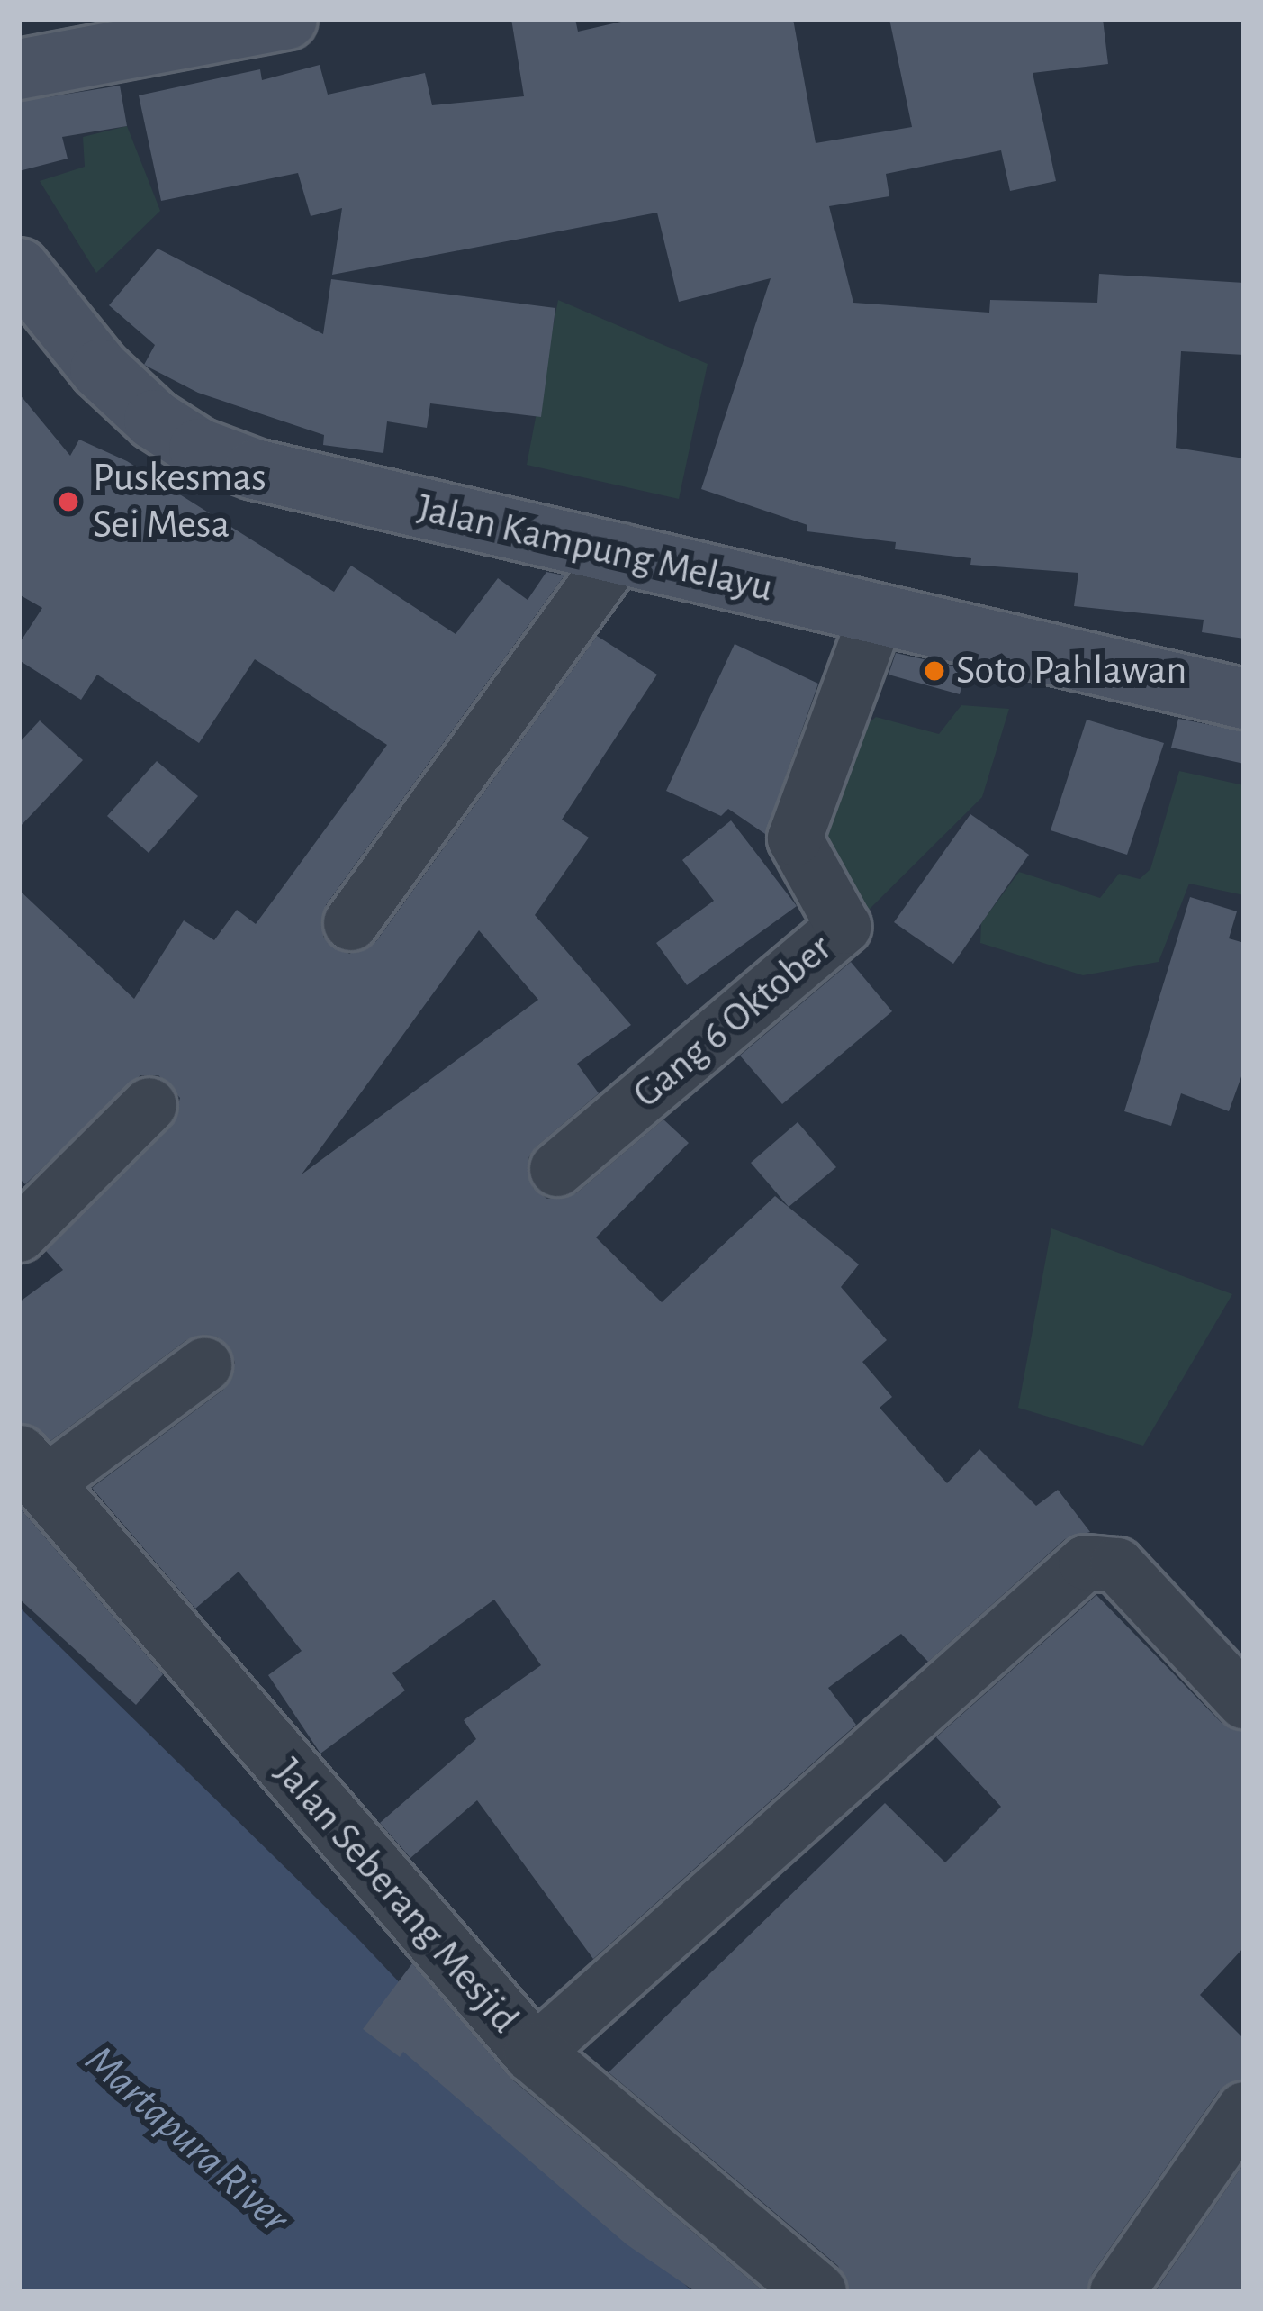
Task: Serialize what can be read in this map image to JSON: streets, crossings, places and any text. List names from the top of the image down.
{
  "streets": {
    "main road": ["Jalan Kampung Melayu"],
    "street": ["Gang 6 Oktober", "Jalan Seberang Mesjid"]
  },
  "crossings": [
    ["Jalan Kampung Melayu", "Gang 6 Oktober"]
  ],
  "water": ["Martapura River"],
  "places": ["Puskesmas Sei Mesa", "Soto Pahlawan"]
}
